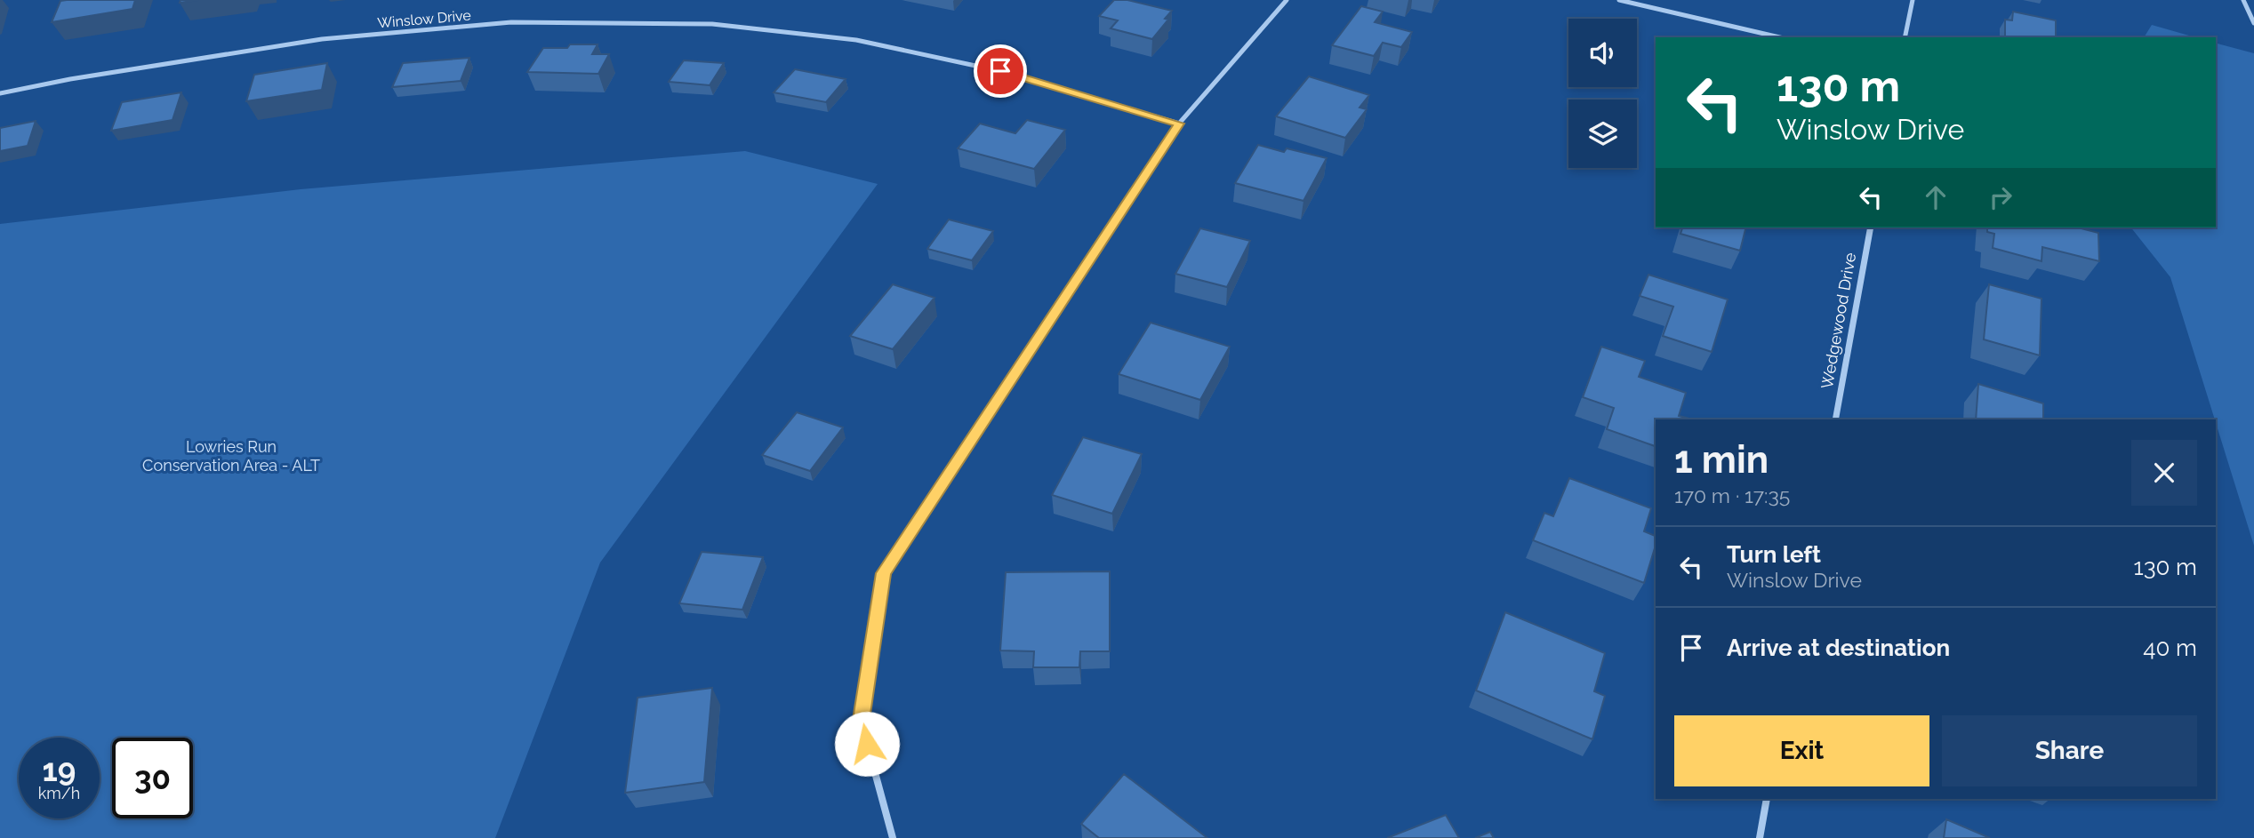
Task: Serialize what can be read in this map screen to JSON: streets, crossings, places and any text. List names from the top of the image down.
{
  "streets": {
    "street": ["Winslow Drive", "Wedgewood Drive"]
  },
  "parks": ["Lowries Run Conservation Area - ALT"],
  "page": {
    "turn": ["130 m", "Winslow Drive"],
    "heading": ["1 min", "170 m · 17:35"],
    "list": [
      {
        "name": "Turn left",
        "note": "Winslow Drive",
        "value": "130 m"
      },
      {
        "name": "Arrive at destination",
        "value": "40 m"
      }
    ],
    "buttons": ["Exit", "Share"],
    "speed": "19 km/h",
    "limit": "30"
  }
}
